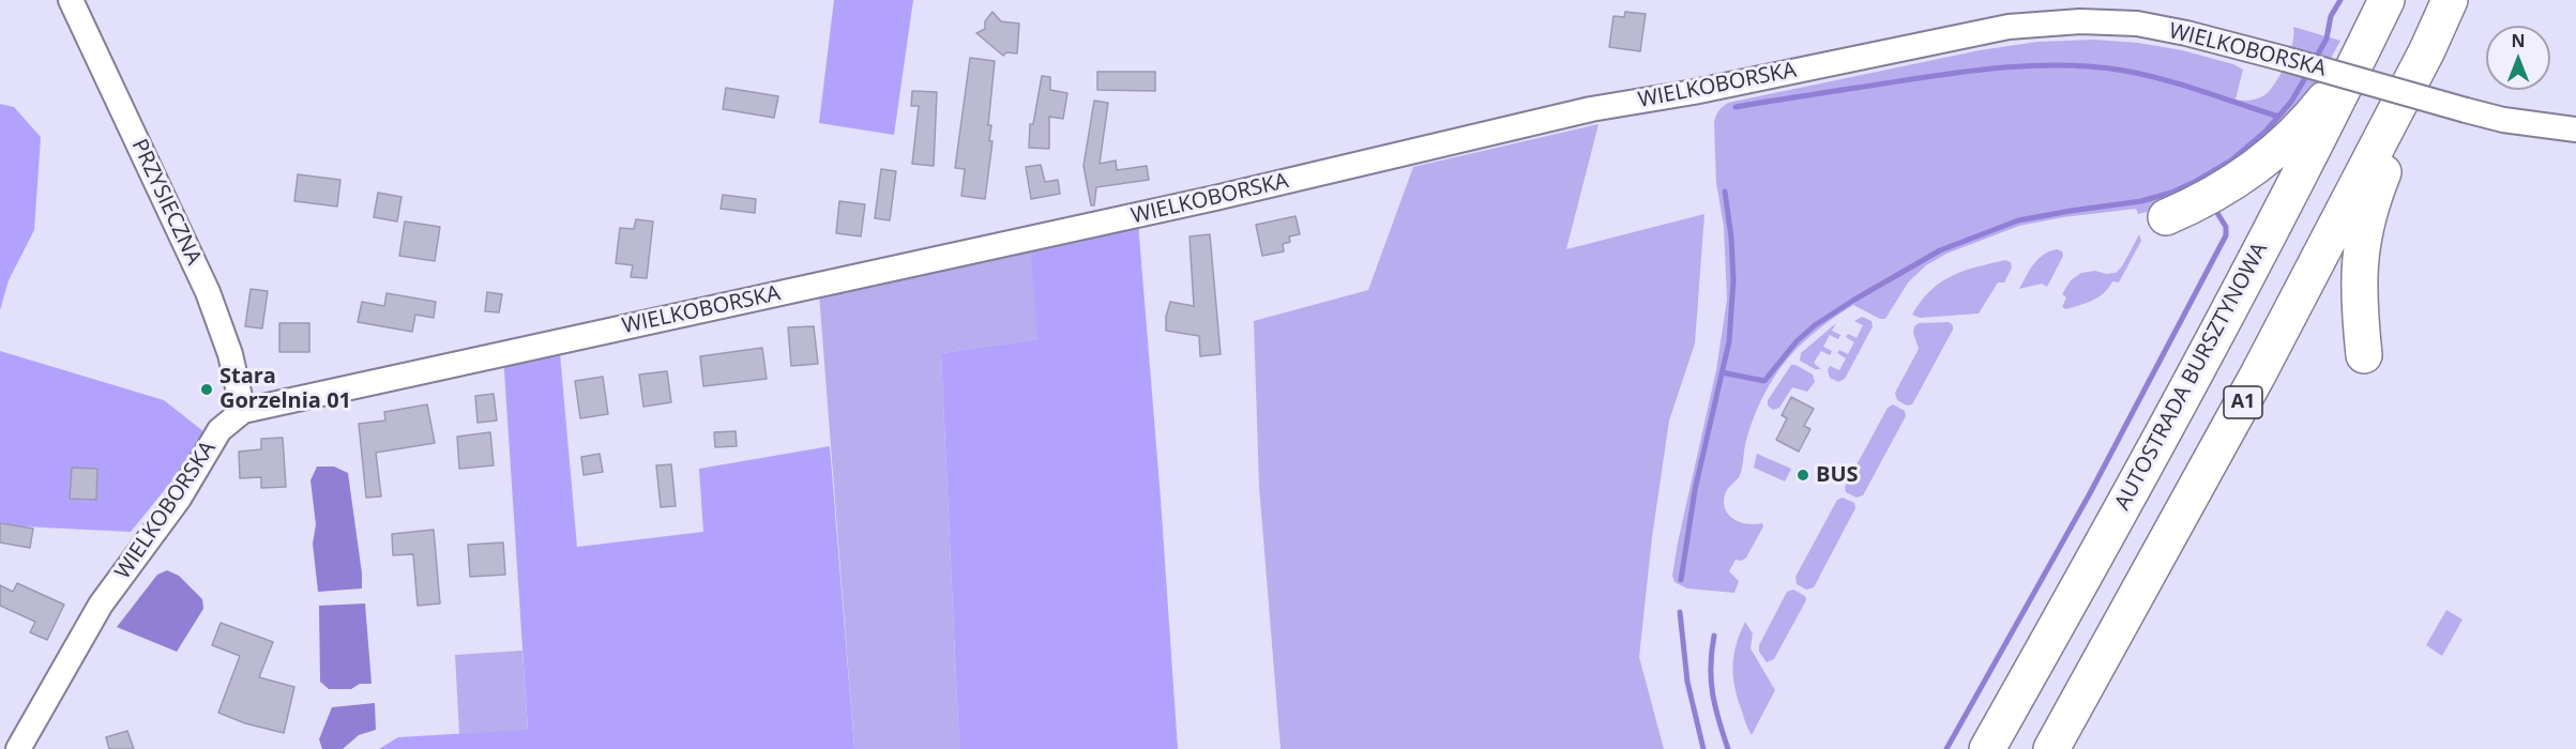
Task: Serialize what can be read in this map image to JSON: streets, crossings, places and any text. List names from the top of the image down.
{
  "streets": {
    "highway": ["AUTOSTRADA BURSZTYNOWA", "A1"],
    "street": ["WIELKOBORSKA", "PRZYSIECZNA"]
  },
  "crossings": [
    ["WIELKOBORSKA", "PRZYSIECZNA"]
  ],
  "places": ["Stara Gorzelnia 01", "BUS"],
  "north": "top"
}
